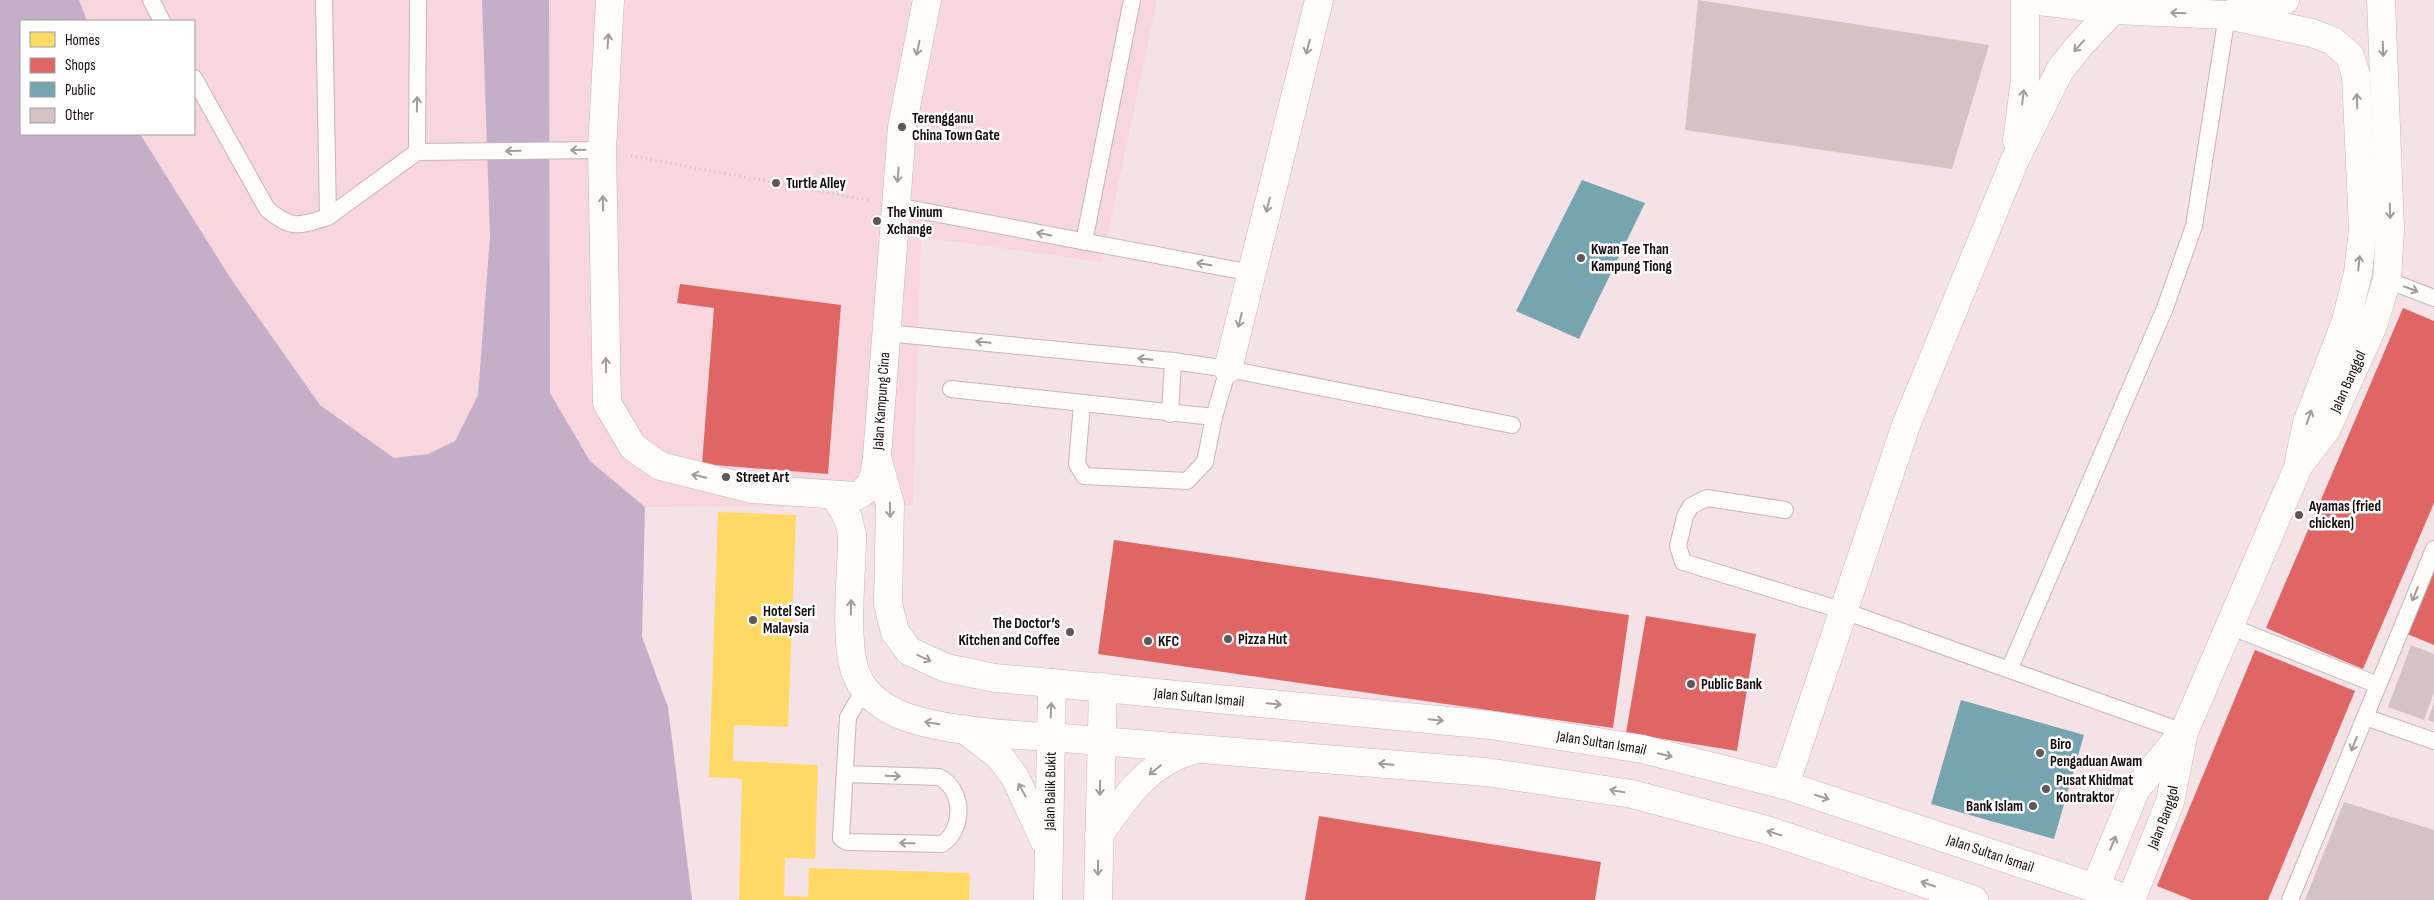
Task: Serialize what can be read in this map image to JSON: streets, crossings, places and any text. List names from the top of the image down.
{
  "streets": {
    "street": [
      "Jalan Banggol",
      "Jalan Kampung Cina",
      "Jalan Sultan Ismail",
      "Jalan Balik Bukit"
    ]
  },
  "crossings": [
    ["Jalan Banggol", "Jalan Sultan Ismail"],
    ["Jalan Kampung Cina", "Jalan Sultan Ismail"],
    ["Jalan Kampung Cina", "Jalan Balik Bukit"],
    ["Jalan Sultan Ismail", "Jalan Balik Bukit"]
  ],
  "places": [
    "Terengganu China Town Gate",
    "Turtle Alley",
    "The Vinum Xchange",
    "Kwan Tee Than Kampung Tiong",
    "Street Art",
    "Ayamas (fried chicken)",
    "Hotel Seri Malaysia",
    "The Doctor’s Kitchen and Coffee",
    "Pizza Hut",
    "KFC",
    "Public Bank",
    "Biro Pengaduan Awam",
    "Pusat Khidmat Kontraktor",
    "Bank Islam"
  ],
  "legend": [
    "Homes",
    "Shops",
    "Public",
    "Other"
  ]
}
